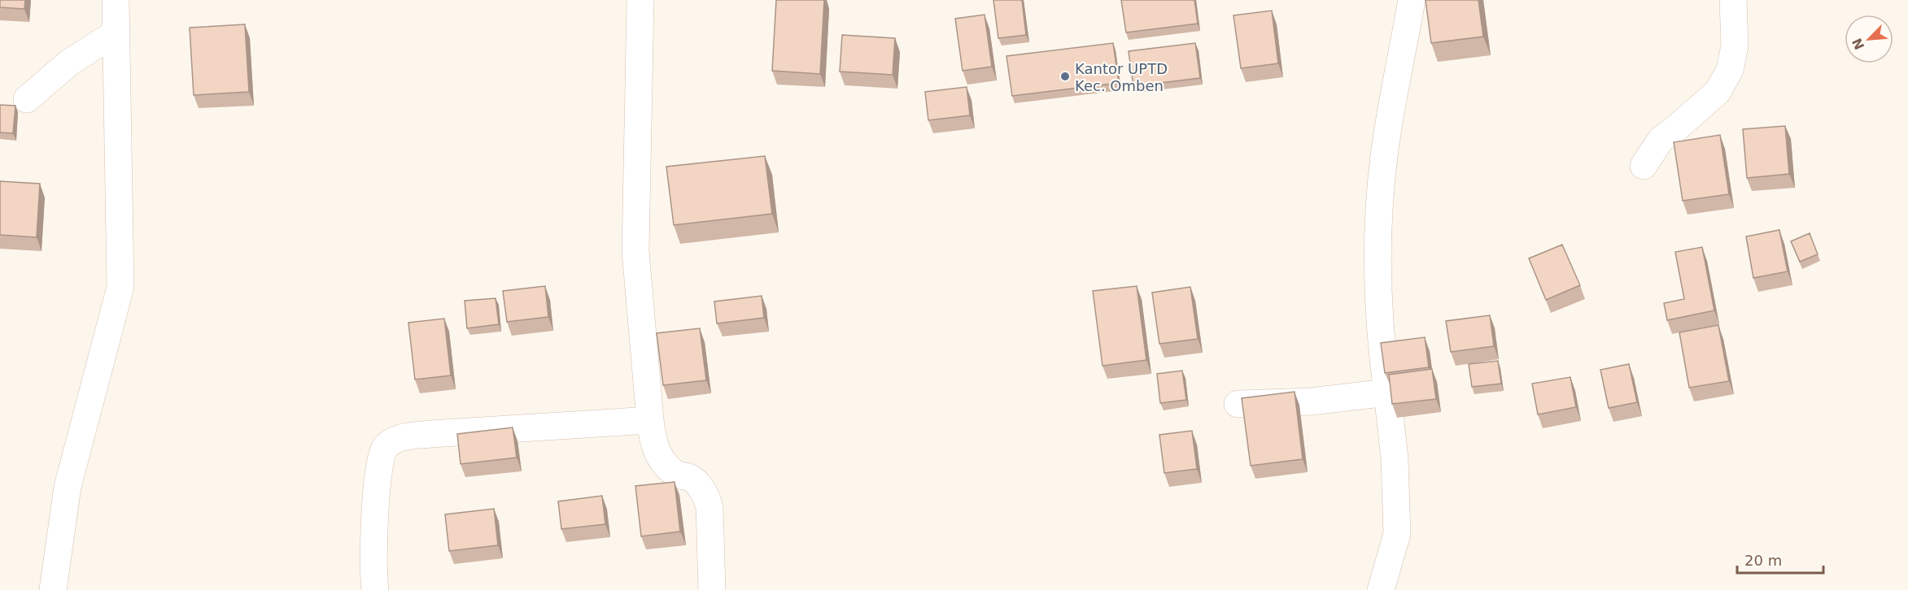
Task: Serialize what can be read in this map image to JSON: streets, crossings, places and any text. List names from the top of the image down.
{
  "places": ["Kantor UPTD Kec. Omben"],
  "scale_bar": "20 m",
  "north": "bottom left"
}
